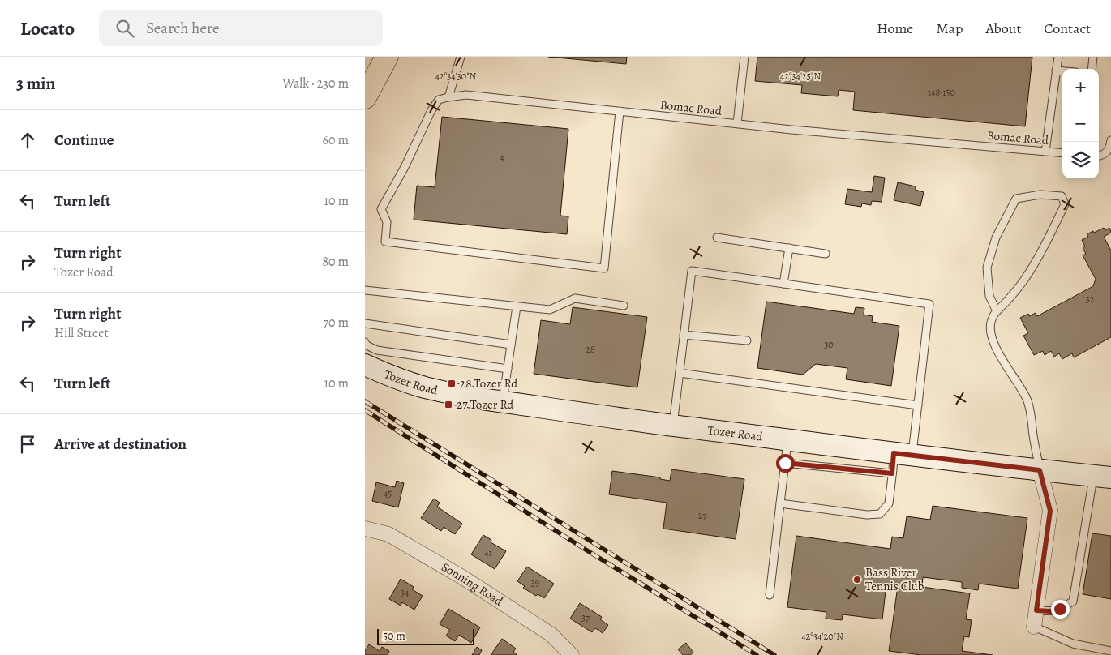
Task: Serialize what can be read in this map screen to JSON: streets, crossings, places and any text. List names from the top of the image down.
{
  "streets": {
    "main road": ["Tozer Road"],
    "street": ["Sonning Road"],
    "lane": ["Bomac Road"]
  },
  "places": {
    "transit": ["28 Tozer Rd", "27 Tozer Rd"],
    "other": ["Bass River Tennis Club"]
  },
  "house_numbers": [
    "148;150",
    "4",
    "32",
    "30",
    "28",
    "45",
    "27",
    "41",
    "39",
    "34",
    "37"
  ],
  "scale_bar": "50 m",
  "page": {
    "header": "Locato",
    "search": "Search here",
    "nav": [
      "Home",
      "Map",
      "About",
      "Contact"
    ],
    "heading": ["3 min", "Walk · 230 m"],
    "map_buttons": ["+", "−"],
    "list": [
      ["Continue", "60 m"],
      ["Turn left", "10 m"],
      ["Turn right", "Tozer Road", "80 m"],
      ["Turn right", "Hill Street", "70 m"],
      ["Turn left", "10 m"],
      "Arrive at destination"
    ],
    "scale": "50 m"
  },
  "coordinates": ["42°34'30\"N", "42°34'25\"N", "42°34'20\"N"]
}
